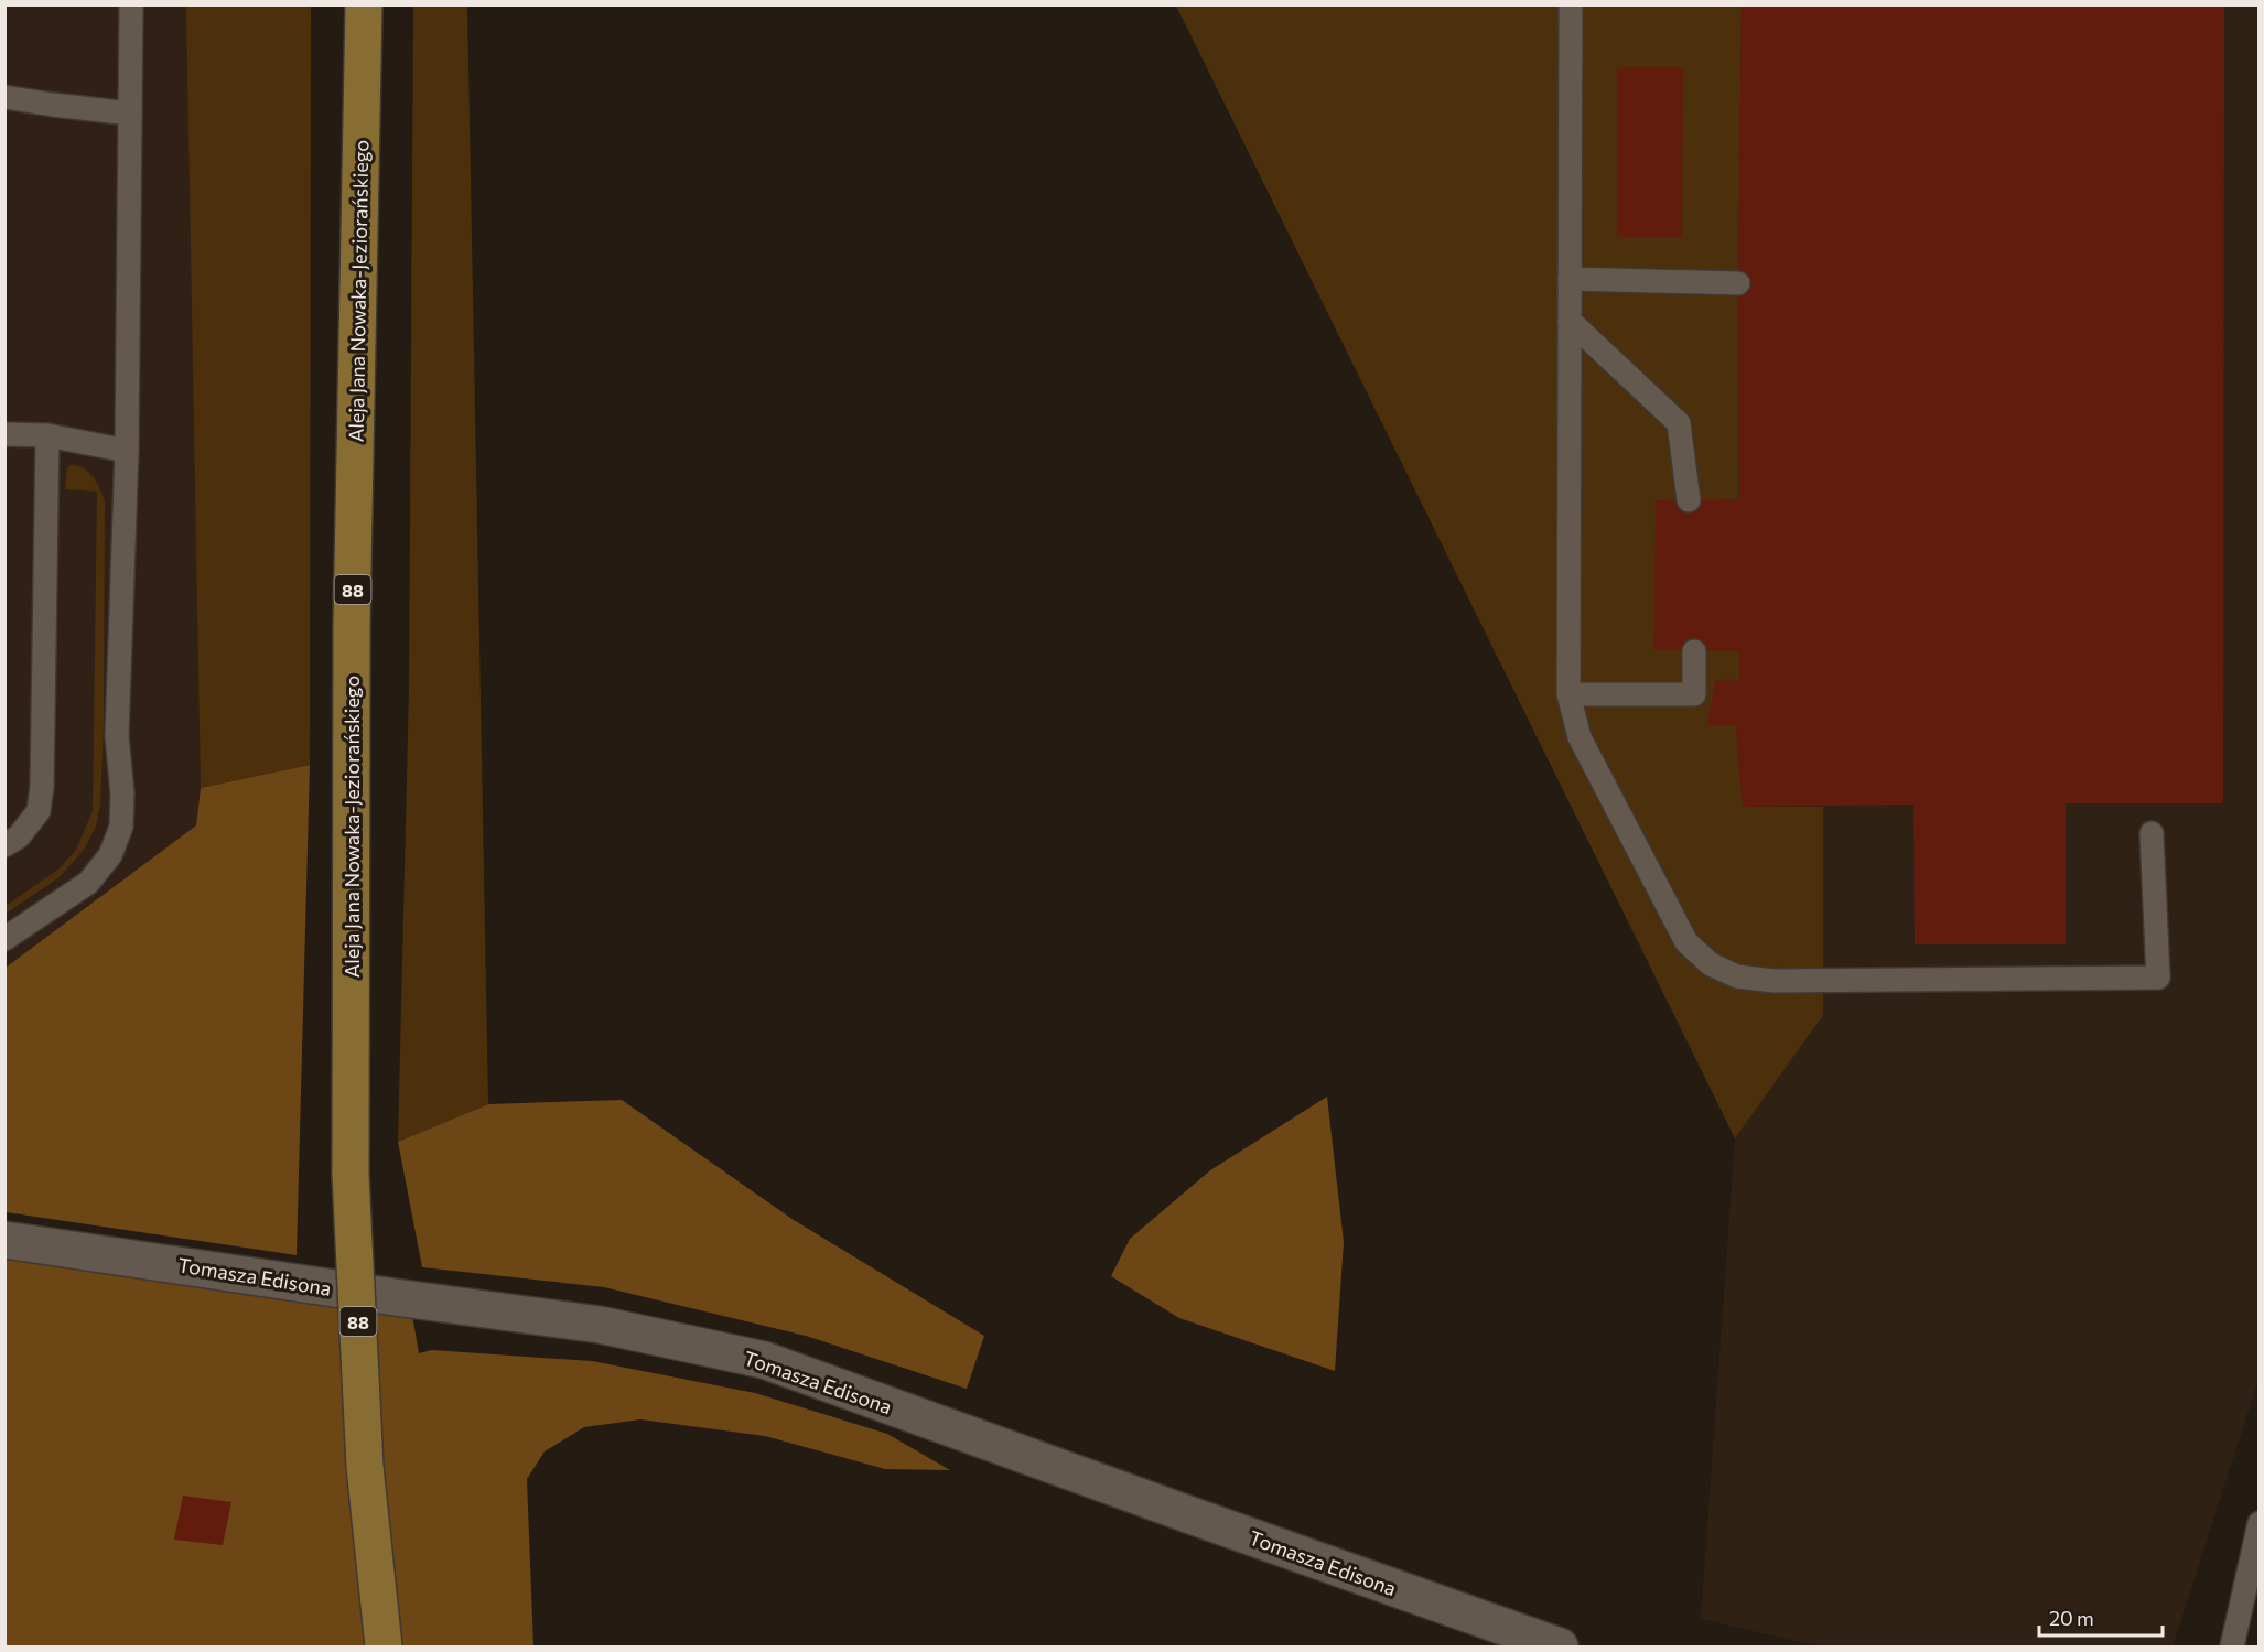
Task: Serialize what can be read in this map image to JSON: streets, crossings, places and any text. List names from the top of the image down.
{
  "streets": {
    "main road": ["Aleja Jana Nowaka-Jeziorańskiego", "88"],
    "street": ["Tomasza Edisona"]
  },
  "scale_bar": "20 m"
}
